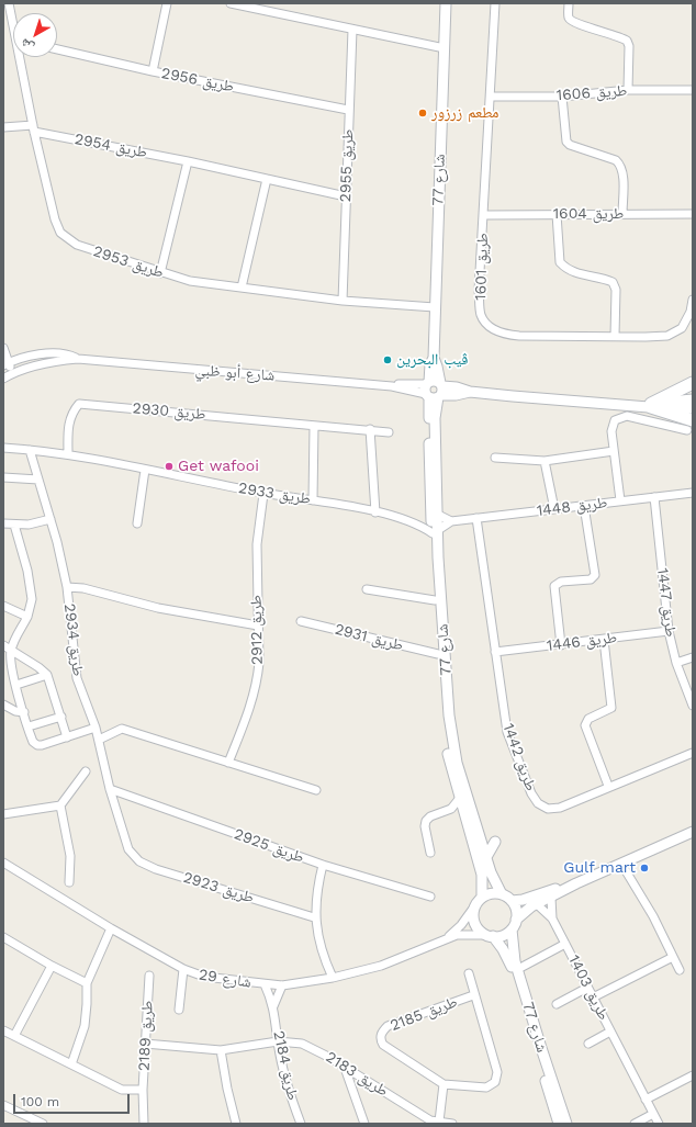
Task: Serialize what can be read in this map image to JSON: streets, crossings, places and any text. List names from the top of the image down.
{
  "streets": {
    "street": [
      "طريق 2956",
      "طريق 1606",
      "طريق 2954",
      "طريق 2955",
      "شارع 77",
      "طريق 1604",
      "طريق 2953",
      "طريق 1601",
      "شارع أبو ظبي",
      "طريق 2930",
      "طريق 2933",
      "طريق 1448",
      "طريق 1447",
      "طريق 2912",
      "طريق 2931",
      "طريق 2934",
      "طريق 1446",
      "طريق 1442",
      "طريق 2925",
      "طريق 2923",
      "شارع 29",
      "طريق 1403",
      "طريق 2185",
      "طريق 2189",
      "طريق 2184",
      "طريق 2183"
    ]
  },
  "crossings": [
    ["طريق 2956", "طريق 2955"],
    ["طريق 1606", "طريق 1601"],
    ["طريق 2954", "طريق 2955"],
    ["طريق 2954", "طريق 2953"],
    ["طريق 2955", "طريق 2953"],
    ["شارع 77", "طريق 2953"],
    ["شارع 77", "شارع أبو ظبي"],
    ["شارع 77", "طريق 2933"],
    ["شارع 77", "طريق 1448"],
    ["شارع 77", "طريق 2931"],
    ["شارع 77", "شارع 29"],
    ["شارع 77", "طريق 1403"],
    ["طريق 1604", "طريق 1601"],
    ["طريق 2930", "طريق 2933"],
    ["طريق 2933", "طريق 1448"],
    ["طريق 2933", "طريق 2912"],
    ["طريق 2933", "طريق 2934"],
    ["طريق 1448", "طريق 1447"],
    ["طريق 1448", "طريق 1442"],
    ["طريق 1447", "طريق 1446"],
    ["طريق 2934", "طريق 2925"],
    ["طريق 2934", "طريق 2923"],
    ["طريق 1446", "طريق 1442"],
    ["شارع 29", "طريق 2184"],
    ["طريق 2189", "طريق 2183"],
    ["طريق 2184", "طريق 2183"]
  ],
  "places": [
    "مطعم زرزور",
    "ڤيب البحرين",
    "Get wafooi",
    "Gulf mart"
  ],
  "scale_bar": "100 m",
  "north": "bottom left"
}
